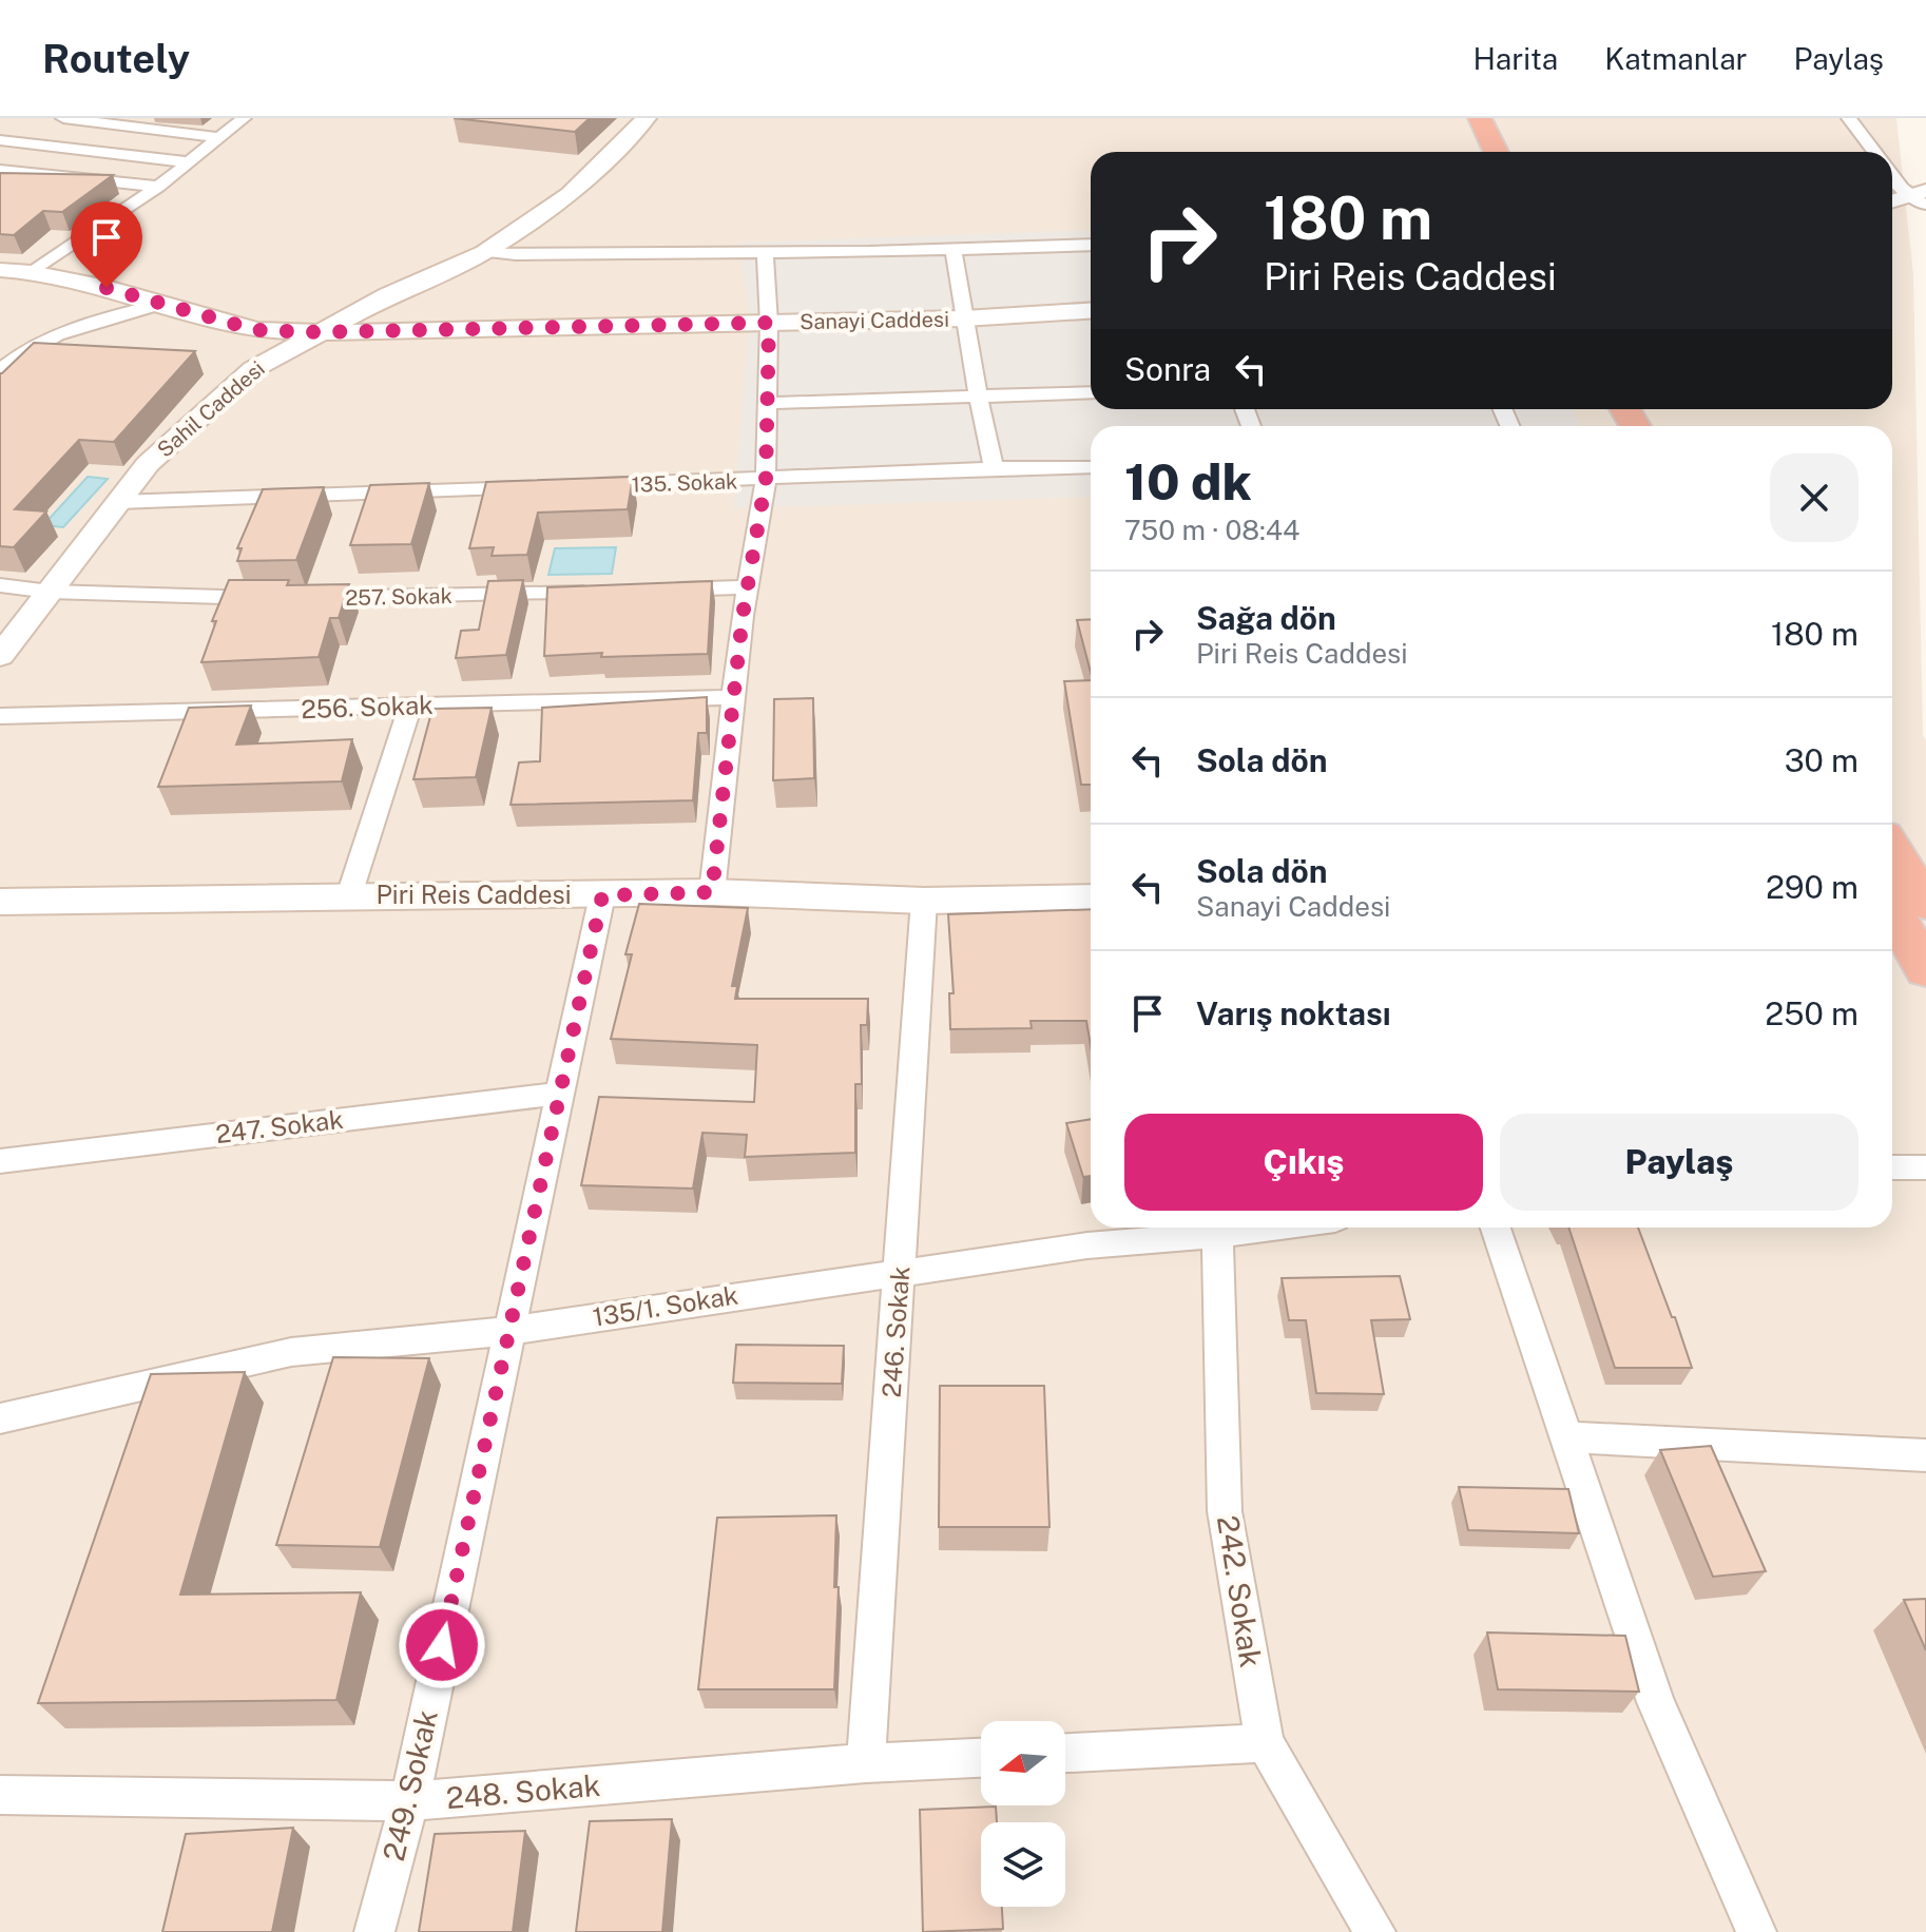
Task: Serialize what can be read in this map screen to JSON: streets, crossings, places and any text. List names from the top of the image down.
{
  "streets": {
    "street": [
      "Sanayi Caddesi",
      "Sahil Caddesi",
      "135. Sokak",
      "257. Sokak",
      "256. Sokak",
      "Piri Reis Caddesi",
      "247. Sokak",
      "135/1. Sokak",
      "246. Sokak",
      "242. Sokak",
      "249. Sokak",
      "248. Sokak"
    ]
  },
  "crossings": [
    ["Sanayi Caddesi", "Sahil Caddesi"],
    ["Piri Reis Caddesi", "246. Sokak"],
    ["Piri Reis Caddesi", "249. Sokak"],
    ["247. Sokak", "249. Sokak"],
    ["135/1. Sokak", "246. Sokak"],
    ["135/1. Sokak", "242. Sokak"],
    ["135/1. Sokak", "249. Sokak"],
    ["246. Sokak", "248. Sokak"],
    ["249. Sokak", "248. Sokak"]
  ],
  "north": "left",
  "page": {
    "header": "Routely",
    "nav": ["Harita", "Katmanlar", "Paylaş"],
    "turn": ["180 m", "Piri Reis Caddesi"],
    "then": "Sonra",
    "heading": ["10 dk", "750 m · 08:44"],
    "list": [
      {
        "name": "Sağa dön",
        "note": "Piri Reis Caddesi",
        "value": "180 m"
      },
      {
        "name": "Sola dön",
        "value": "30 m"
      },
      {
        "name": "Sola dön",
        "note": "Sanayi Caddesi",
        "value": "290 m"
      },
      {
        "name": "Varış noktası",
        "value": "250 m"
      }
    ],
    "buttons": ["Çıkış", "Paylaş"]
  }
}
